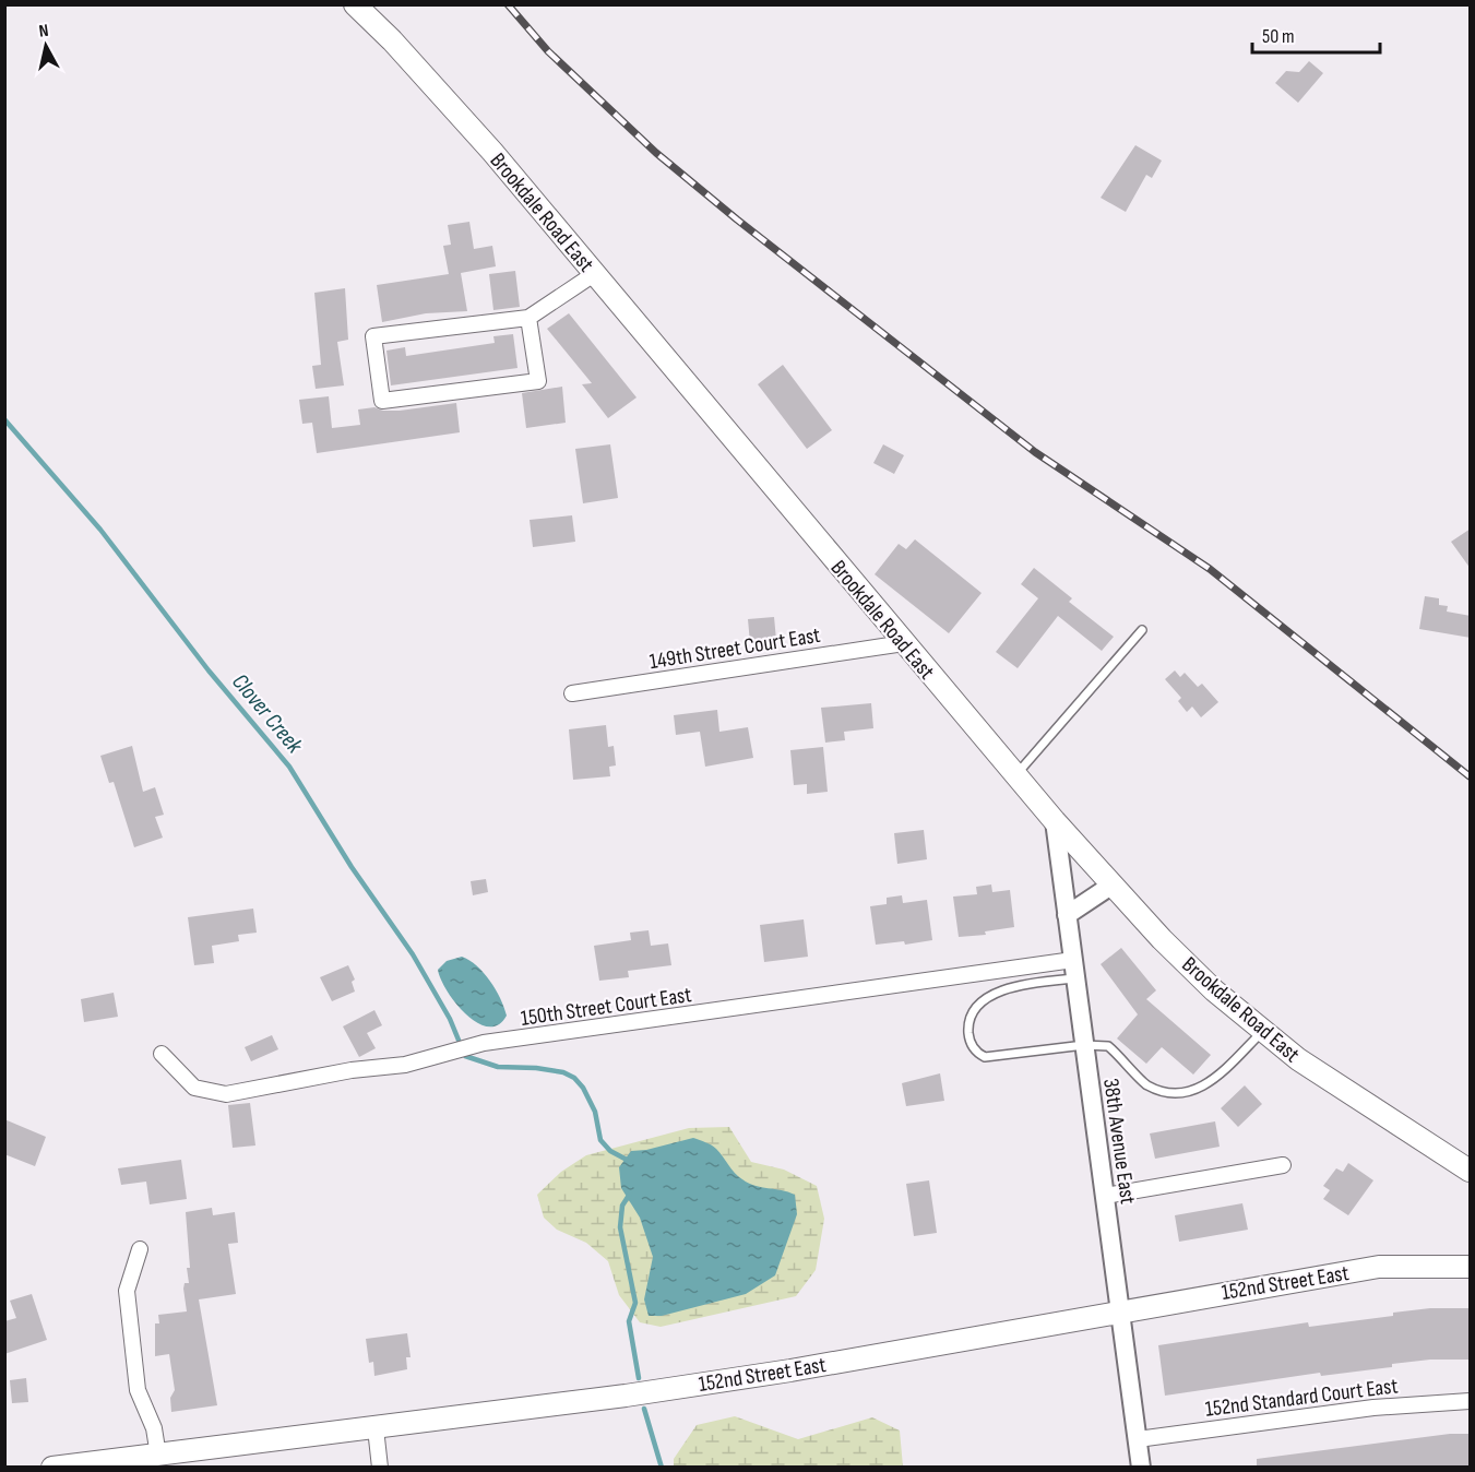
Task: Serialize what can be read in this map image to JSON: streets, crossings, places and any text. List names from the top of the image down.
{
  "streets": {
    "main road": ["Brookdale Road East", "152nd Street East"],
    "street": [
      "149th Street Court East",
      "150th Street Court East",
      "38th Avenue East",
      "152nd Standard Court East"
    ]
  },
  "crossings": [
    ["Brookdale Road East", "149th Street Court East"],
    ["Brookdale Road East", "38th Avenue East"],
    ["150th Street Court East", "38th Avenue East"],
    ["38th Avenue East", "152nd Street East"],
    ["38th Avenue East", "152nd Standard Court East"]
  ],
  "water": ["Clover Creek"],
  "scale_bar": "50 m",
  "north": "top"
}
